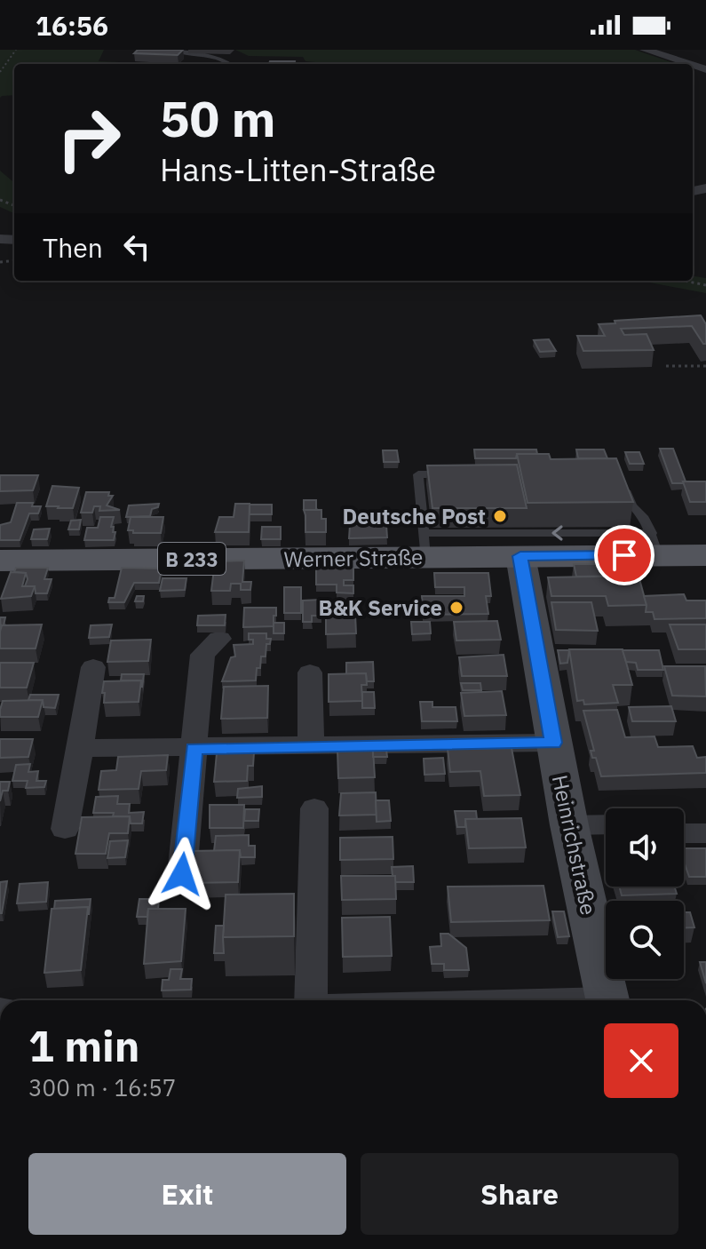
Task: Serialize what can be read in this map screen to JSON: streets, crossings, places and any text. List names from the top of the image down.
{
  "streets": {
    "main road": ["Werner Straße", "B 233"],
    "street": ["Heinrichstraße"]
  },
  "crossings": [
    ["Werner Straße", "Heinrichstraße"]
  ],
  "places": ["Deutsche Post", "B&K Service"],
  "page": {
    "status": "16:56",
    "turn": ["50 m", "Hans-Litten-Straße"],
    "then": "Then",
    "heading": ["1 min", "300 m · 16:57"],
    "buttons": ["Exit", "Share"]
  }
}
